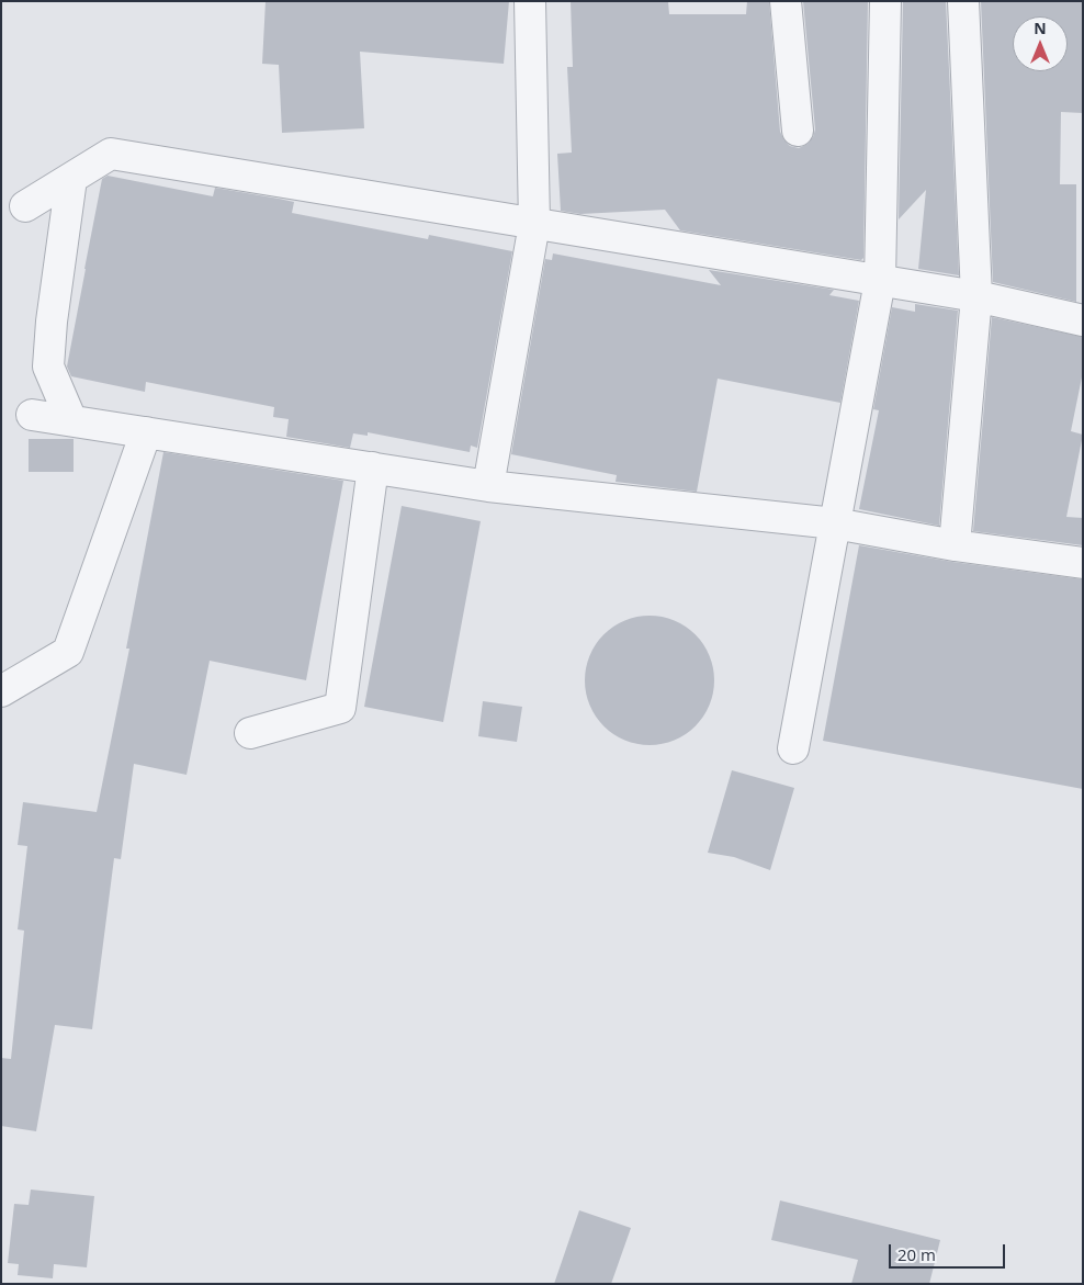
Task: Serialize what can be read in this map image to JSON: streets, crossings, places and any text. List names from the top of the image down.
{
  "scale_bar": "20 m",
  "north": "top"
}
